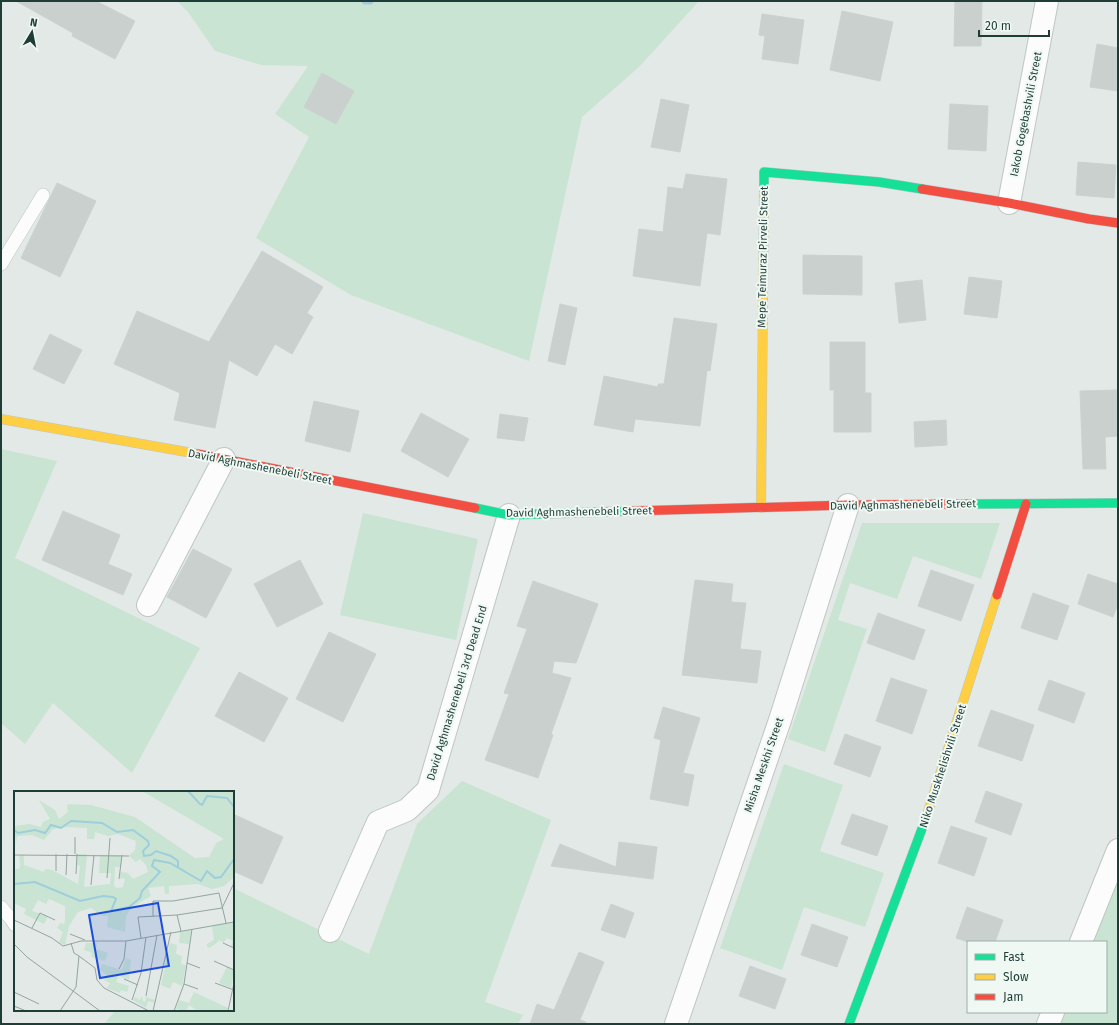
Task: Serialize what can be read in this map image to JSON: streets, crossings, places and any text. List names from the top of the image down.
{
  "streets": {
    "street": [
      "Iakob Gogebashvili Street",
      "Mepe Teimuraz Pirveli Street",
      "David Aghmashenebeli Street",
      "David Aghmashenebeli 3rd Dead End",
      "Misha Meskhi Street",
      "Niko Muskhelishvili Street"
    ]
  },
  "crossings": [
    ["Iakob Gogebashvili Street", "Mepe Teimuraz Pirveli Street"],
    ["Mepe Teimuraz Pirveli Street", "David Aghmashenebeli Street"],
    ["David Aghmashenebeli Street", "David Aghmashenebeli 3rd Dead End"],
    ["David Aghmashenebeli Street", "Misha Meskhi Street"],
    ["David Aghmashenebeli Street", "Niko Muskhelishvili Street"]
  ],
  "legend": ["Fast", "Slow", "Jam"],
  "scale_bar": "20 m",
  "north": "top"
}
